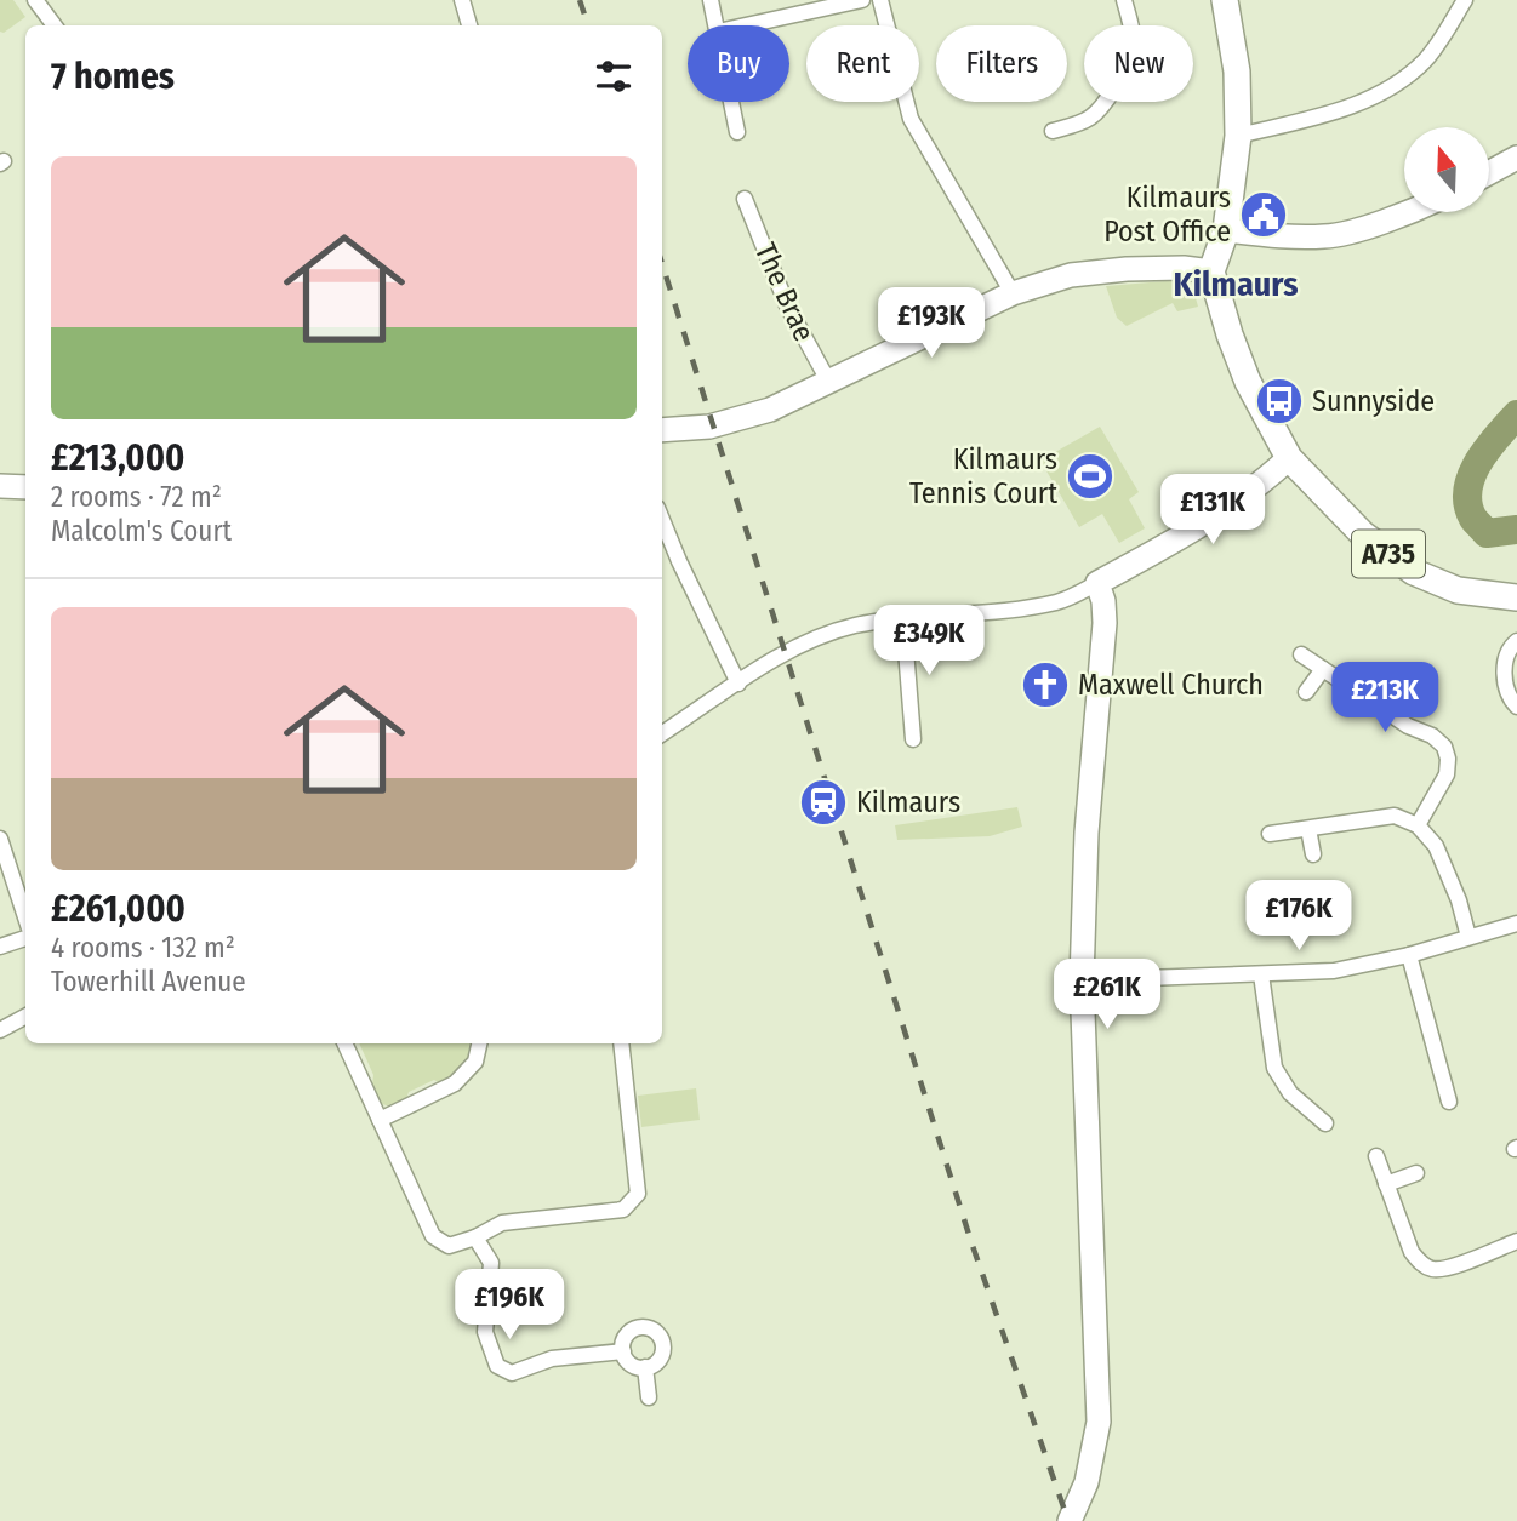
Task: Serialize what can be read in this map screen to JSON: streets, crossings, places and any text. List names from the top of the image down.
{
  "streets": {
    "main road": ["A735"],
    "street": ["The Brae"]
  },
  "districts": ["Kilmaurs"],
  "places": {
    "public building": ["Kilmaurs Post Office"],
    "bus stop": ["Sunnyside"],
    "sports": ["Kilmaurs Tennis Court"],
    "church": ["Maxwell Church"],
    "station": ["Kilmaurs"]
  },
  "north": "top",
  "page": {
    "chip": [
      "Buy",
      "Rent",
      "Filters",
      "New"
    ],
    "heading": "7 homes",
    "list": [
      {
        "name": "£213,000",
        "note": "2 rooms · 72 m² · Malcolm's Court"
      },
      {
        "name": "£261,000",
        "note": "4 rooms · 132 m² · Towerhill Avenue"
      }
    ],
    "price": [
      "£193K",
      "£131K",
      "£349K",
      "£213K",
      "£176K",
      "£261K",
      "£196K"
    ]
  }
}
